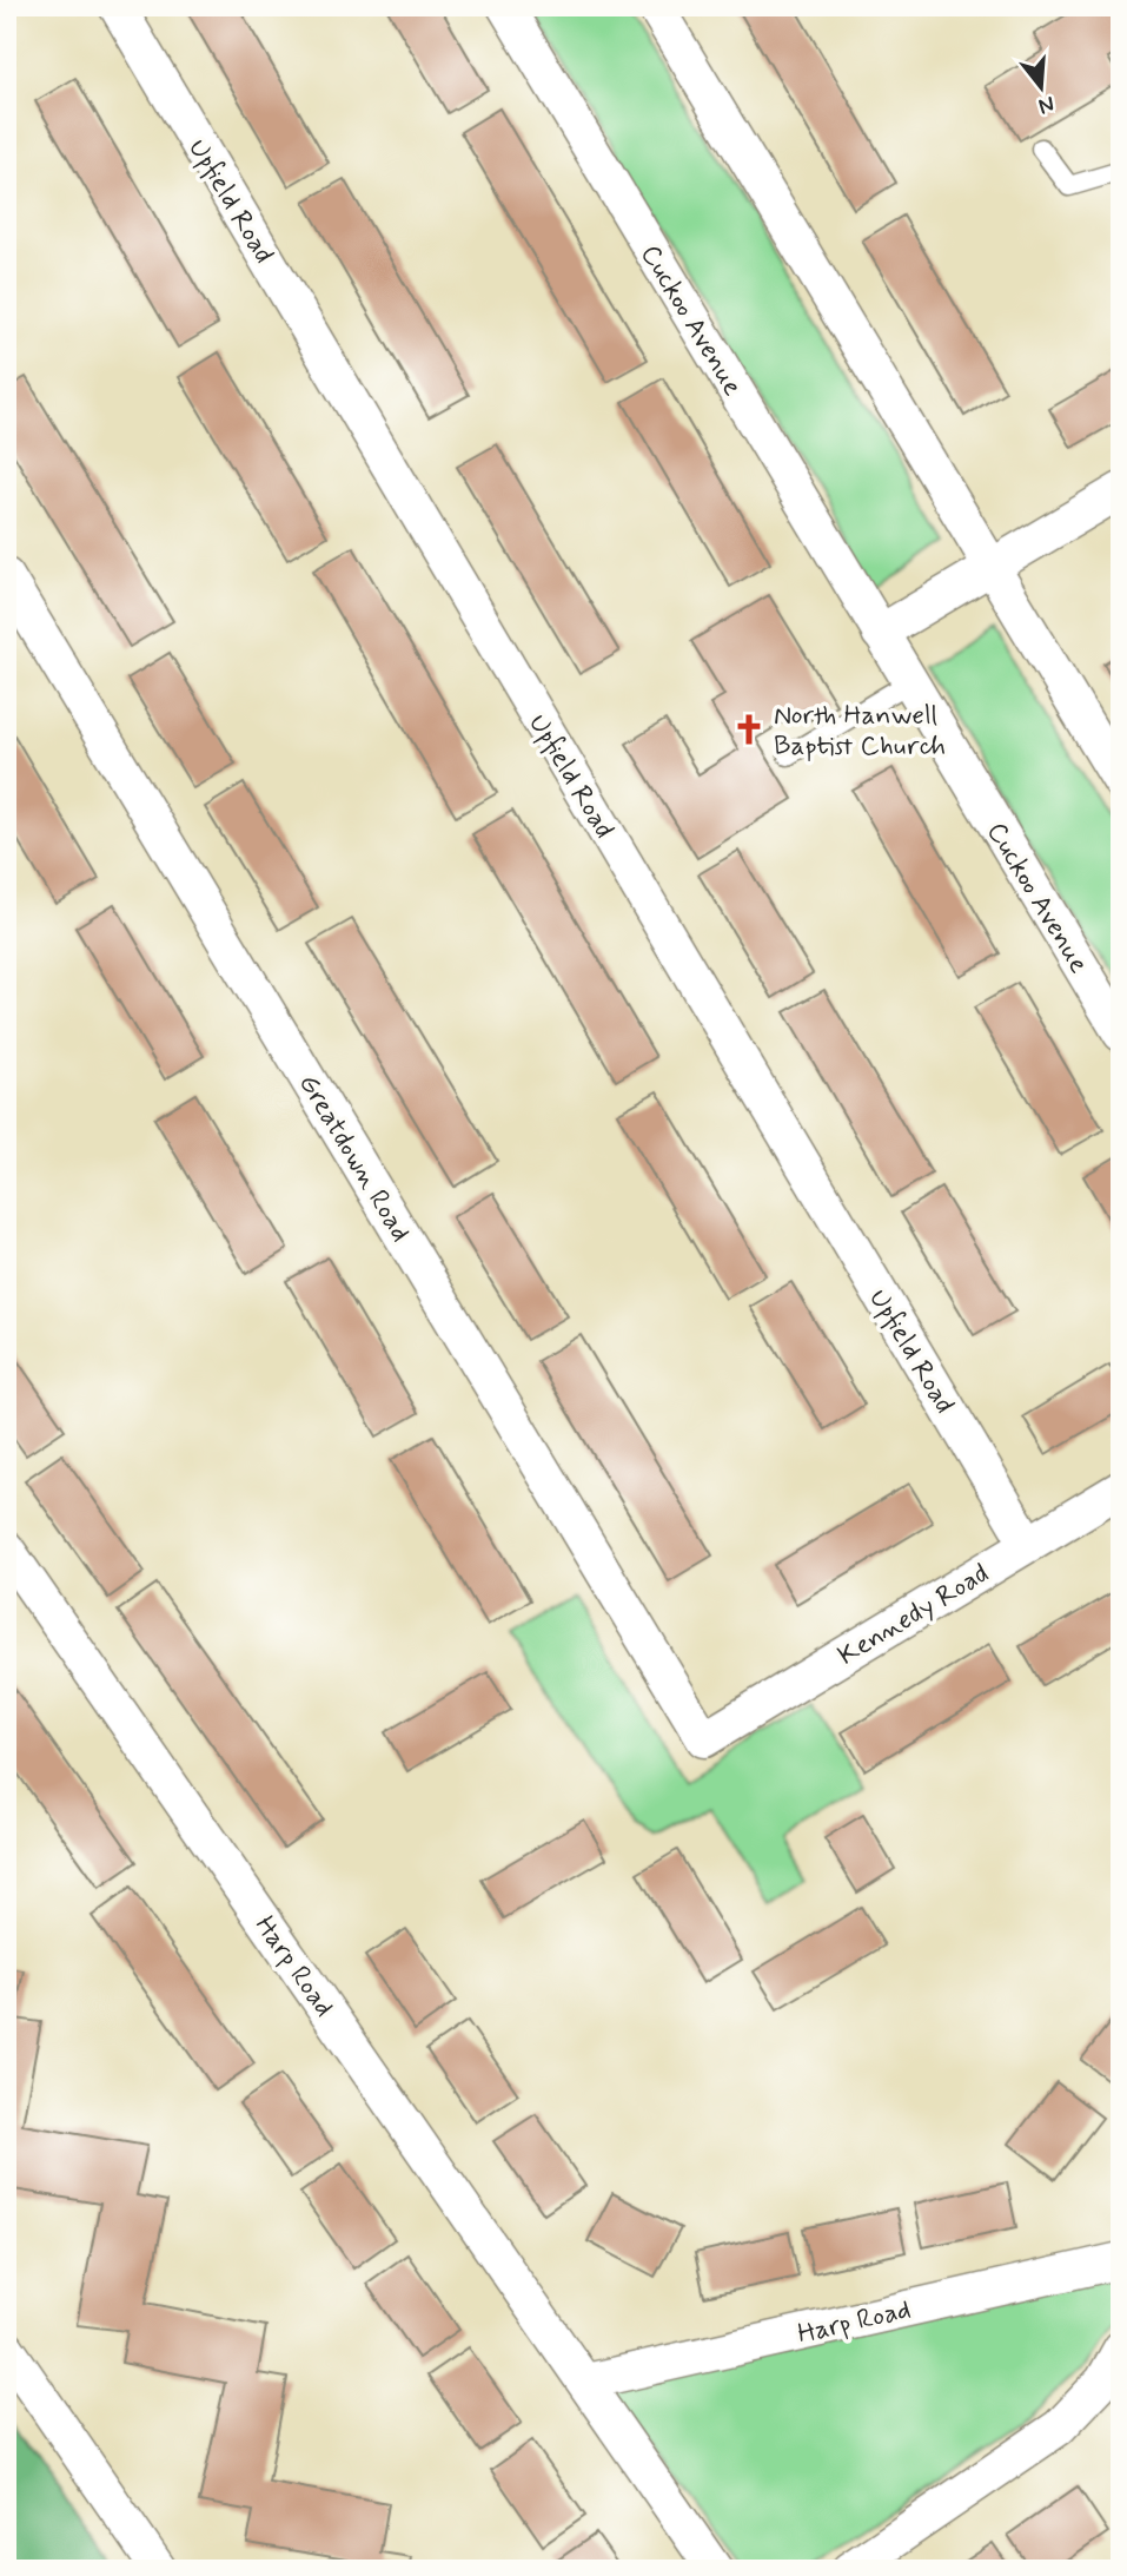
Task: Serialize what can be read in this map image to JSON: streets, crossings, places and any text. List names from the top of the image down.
{
  "streets": {
    "street": [
      "Upfield Road",
      "Cuckoo Avenue",
      "Greatdown Road",
      "Kennedy Road",
      "Harp Road"
    ]
  },
  "crossings": [
    ["Upfield Road", "Kennedy Road"],
    ["Greatdown Road", "Kennedy Road"]
  ],
  "places": {
    "church": ["North Hanwell Baptist Church"]
  },
  "north": "bottom"
}
